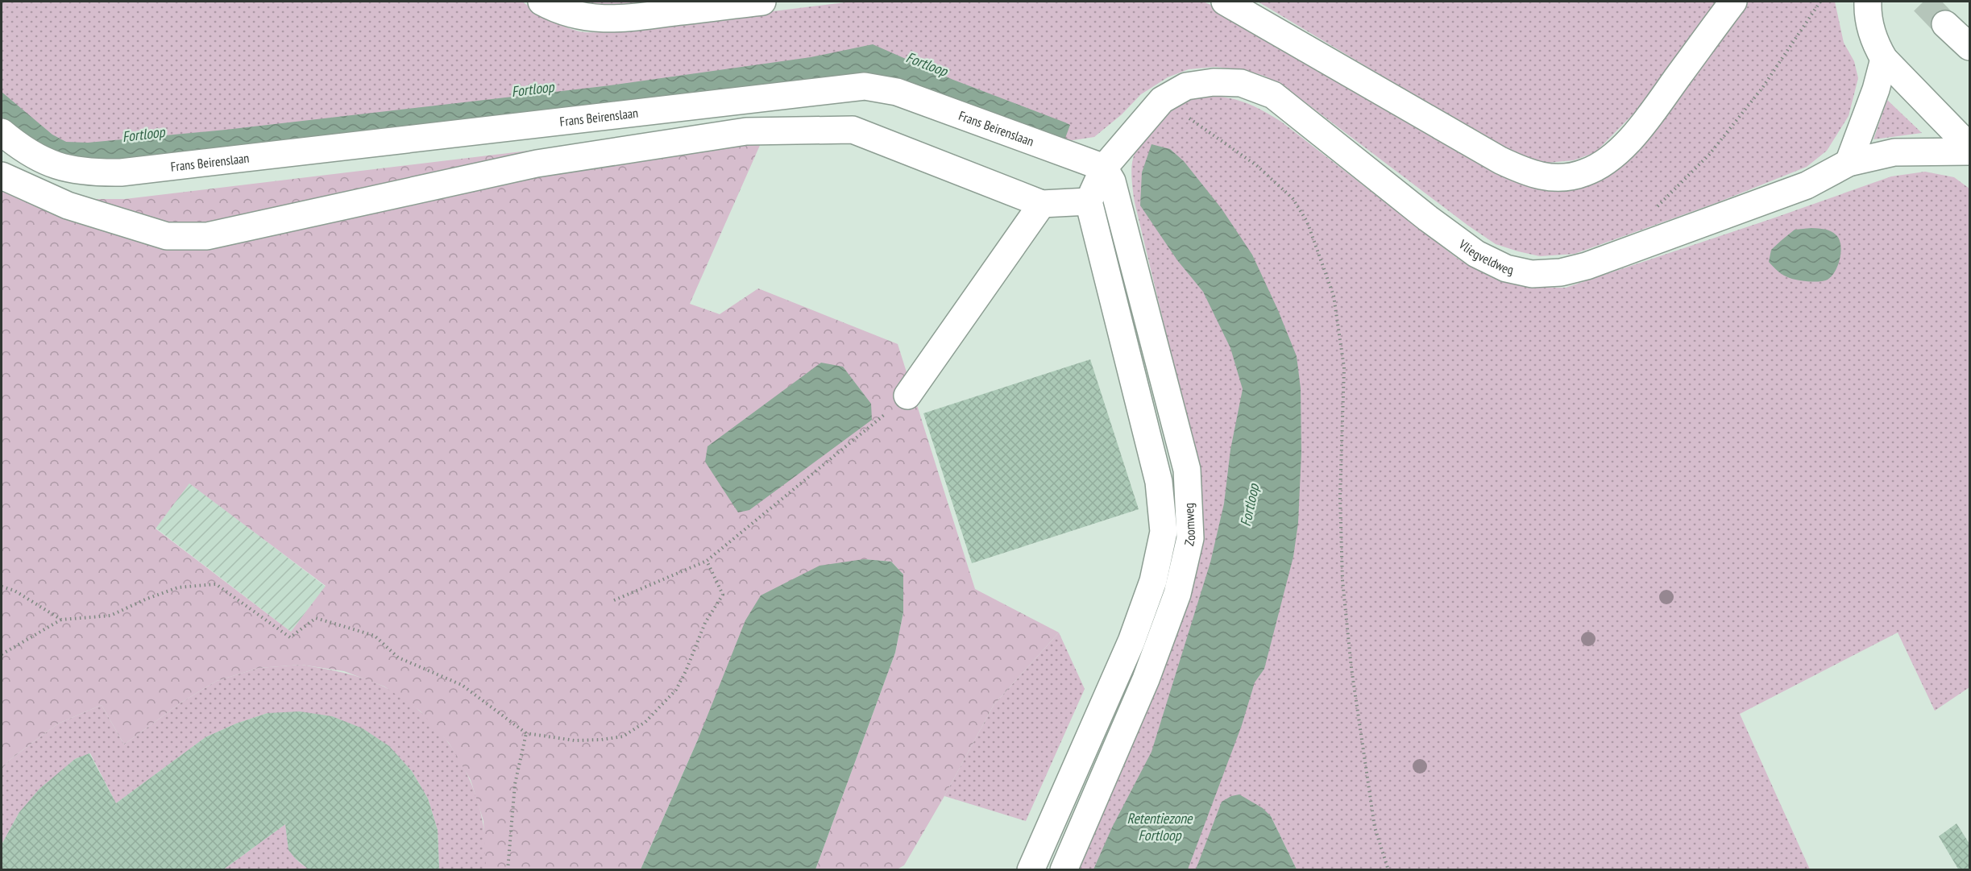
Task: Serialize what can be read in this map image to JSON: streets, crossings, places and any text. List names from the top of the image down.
{
  "streets": {
    "street": ["Frans Beirenslaan", "Vliegveldweg", "Zoomweg"]
  },
  "crossings": [
    ["Frans Beirenslaan", "Zoomweg"]
  ],
  "water": ["Fortloop", "Retentiezone Fortloop"]
}
